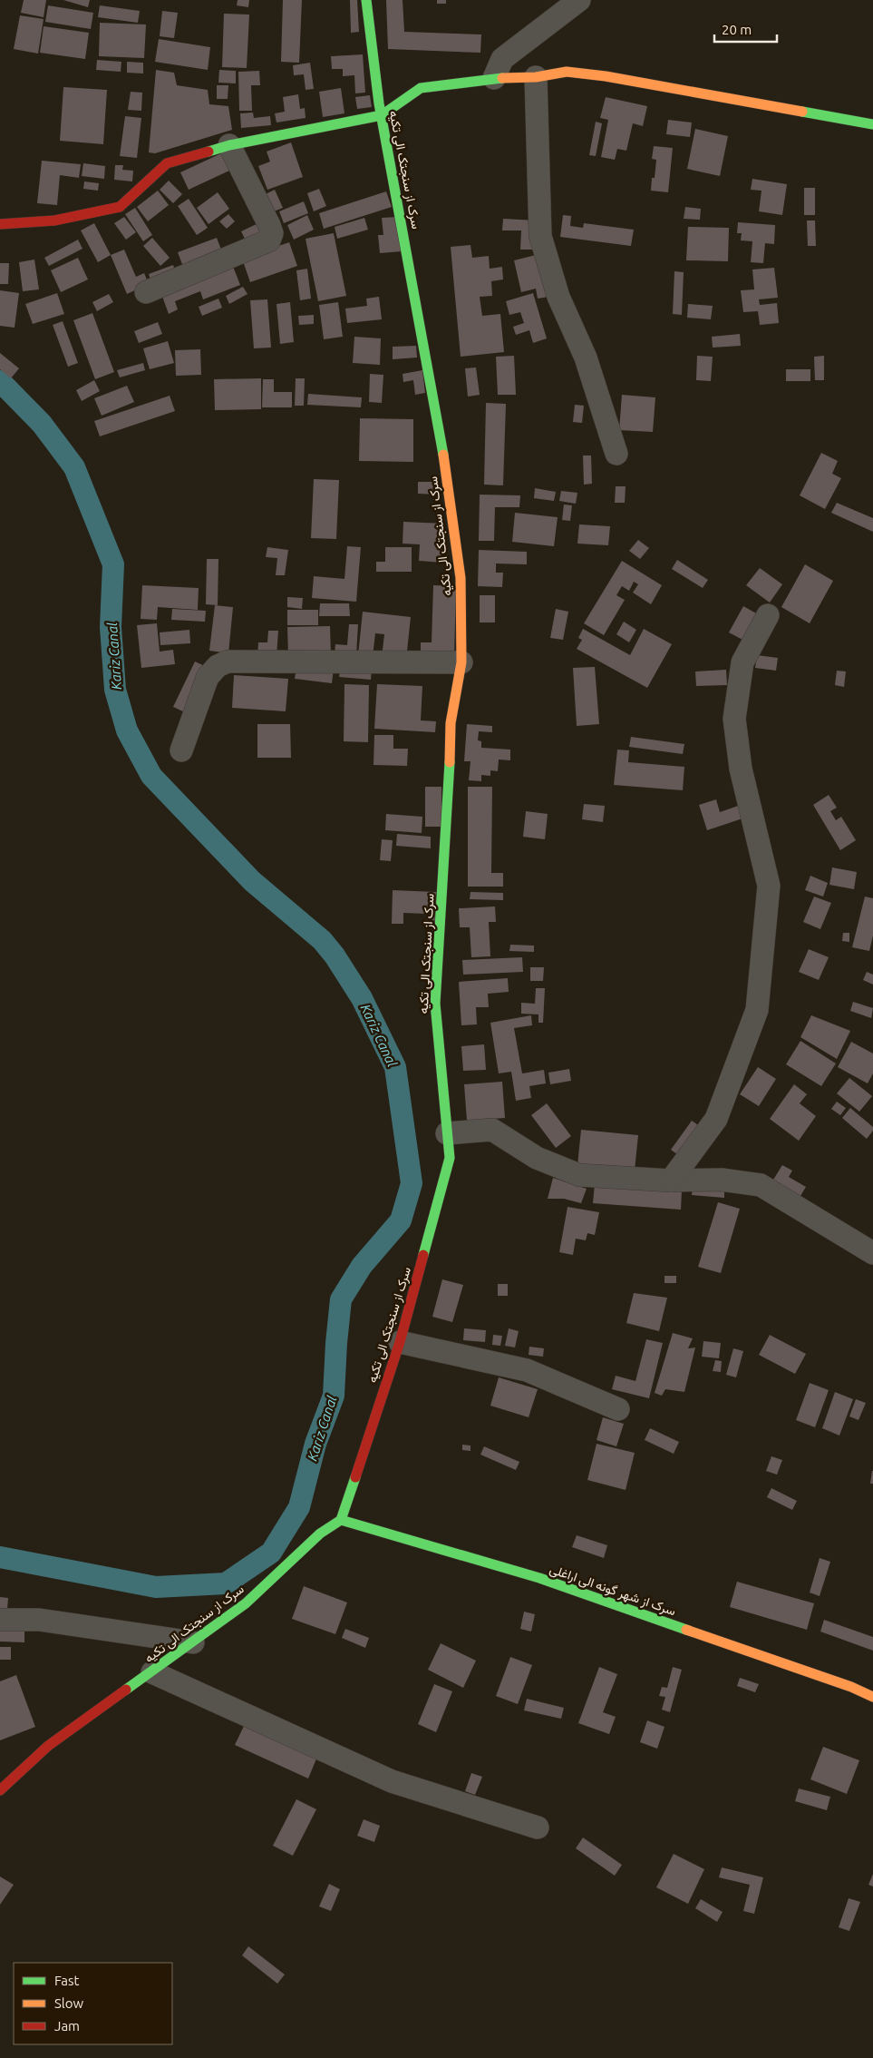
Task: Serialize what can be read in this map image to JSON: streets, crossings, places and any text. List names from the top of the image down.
{
  "streets": {
    "street": ["سرک از سنجتک الی تکیه", "سرک از شهر گونه الی اراغلی"]
  },
  "crossings": [
    ["سرک از سنجتک الی تکیه", "سرک از شهر گونه الی اراغلی"]
  ],
  "water": ["Kariz Canal"],
  "legend": ["Fast", "Slow", "Jam"],
  "scale_bar": "20 m"
}
